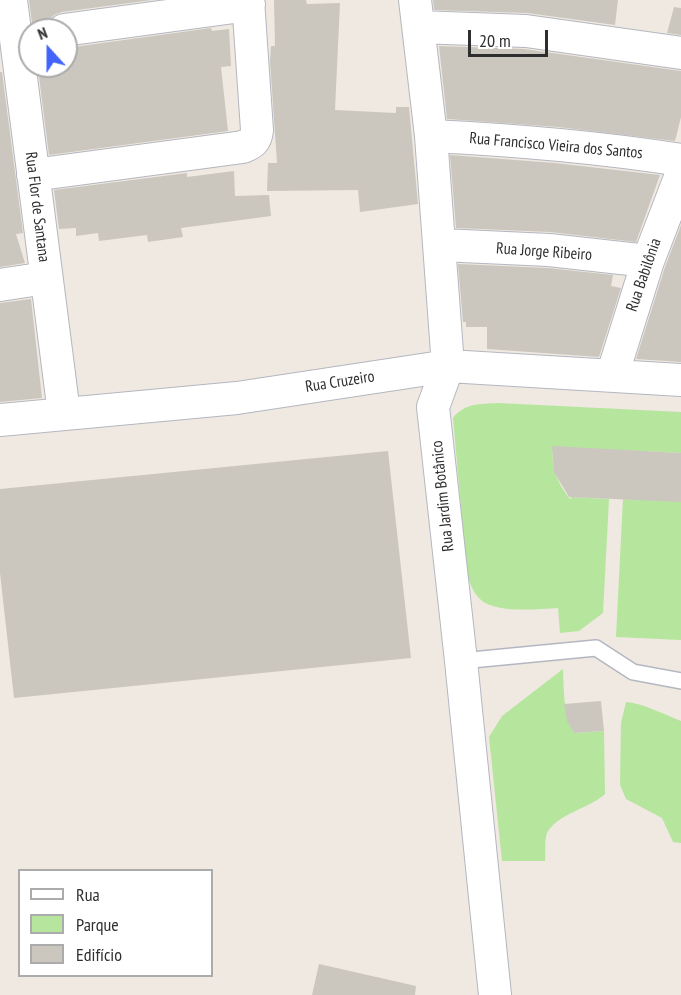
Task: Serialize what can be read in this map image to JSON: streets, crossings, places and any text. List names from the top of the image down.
{
  "streets": {
    "street": [
      "Rua Francisco Vieira dos Santos",
      "Rua Flor de Santana",
      "Rua Jorge Ribeiro",
      "Rua Babilônia",
      "Rua Cruzeiro",
      "Rua Jardim Botânico"
    ]
  },
  "crossings": [
    ["Rua Francisco Vieira dos Santos", "Rua Jardim Botânico"],
    ["Rua Flor de Santana", "Rua Cruzeiro"],
    ["Rua Jorge Ribeiro", "Rua Babilônia"],
    ["Rua Jorge Ribeiro", "Rua Jardim Botânico"],
    ["Rua Babilônia", "Rua Cruzeiro"],
    ["Rua Cruzeiro", "Rua Jardim Botânico"]
  ],
  "legend": ["Rua", "Parque", "Edifício"],
  "scale_bar": "20 m",
  "north": "top"
}
